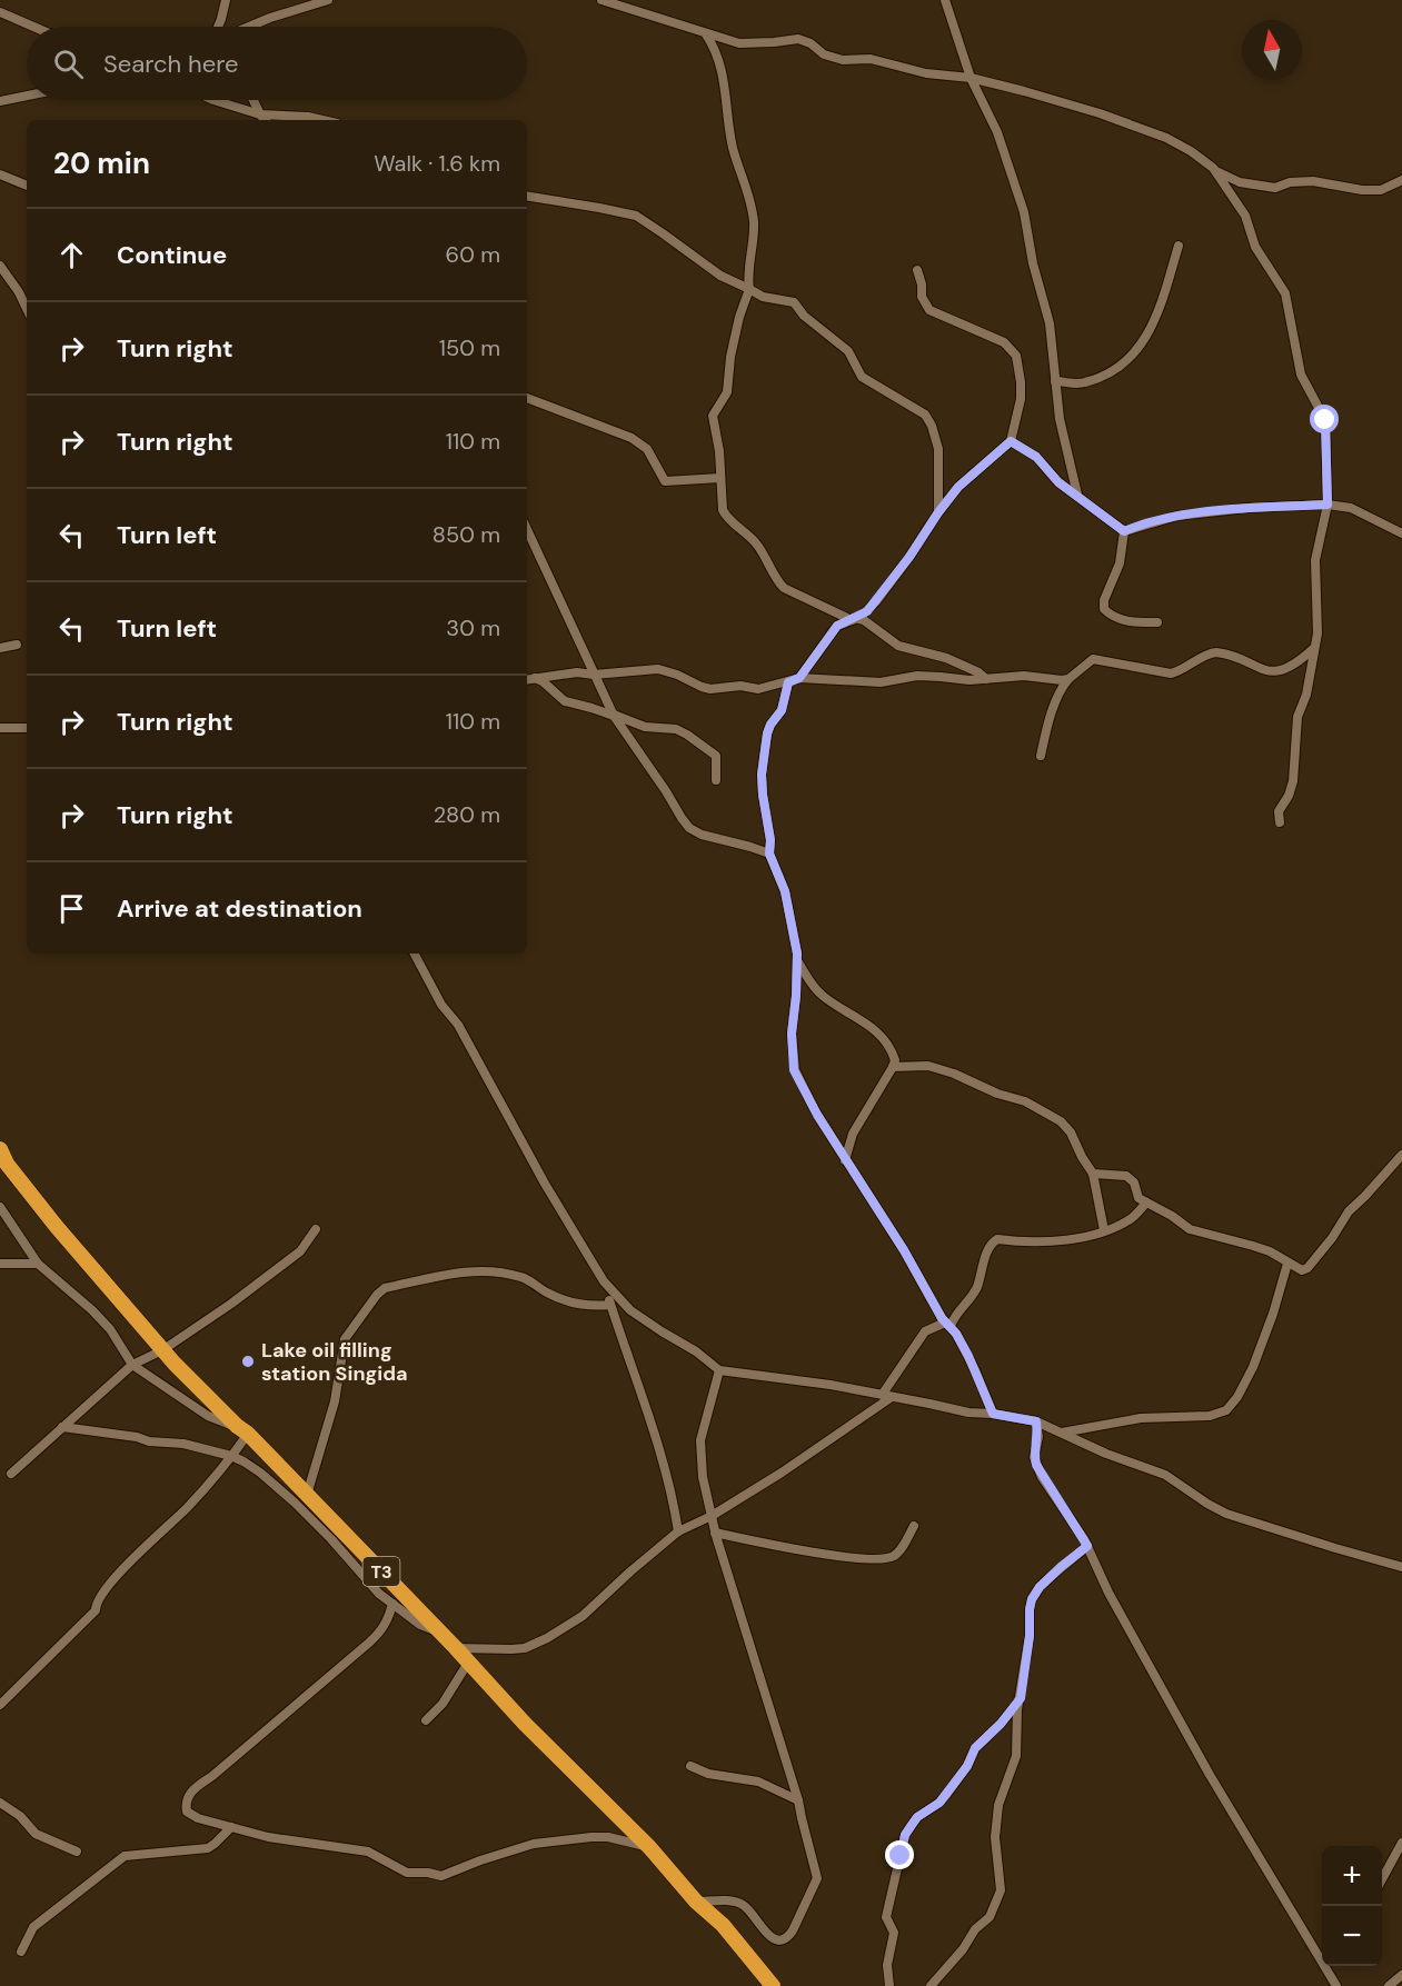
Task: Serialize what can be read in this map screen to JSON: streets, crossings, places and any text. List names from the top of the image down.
{
  "streets": {
    "highway": ["T3"]
  },
  "places": ["Lake oil filling station Singida"],
  "north": "top",
  "page": {
    "search": "Search here",
    "heading": ["20 min", "Walk · 1.6 km"],
    "list": [
      ["Continue", "60 m"],
      ["Turn right", "150 m"],
      ["Turn right", "110 m"],
      ["Turn left", "850 m"],
      ["Turn left", "30 m"],
      ["Turn right", "110 m"],
      ["Turn right", "280 m"],
      "Arrive at destination"
    ],
    "map_buttons": ["+", "−"]
  }
}
